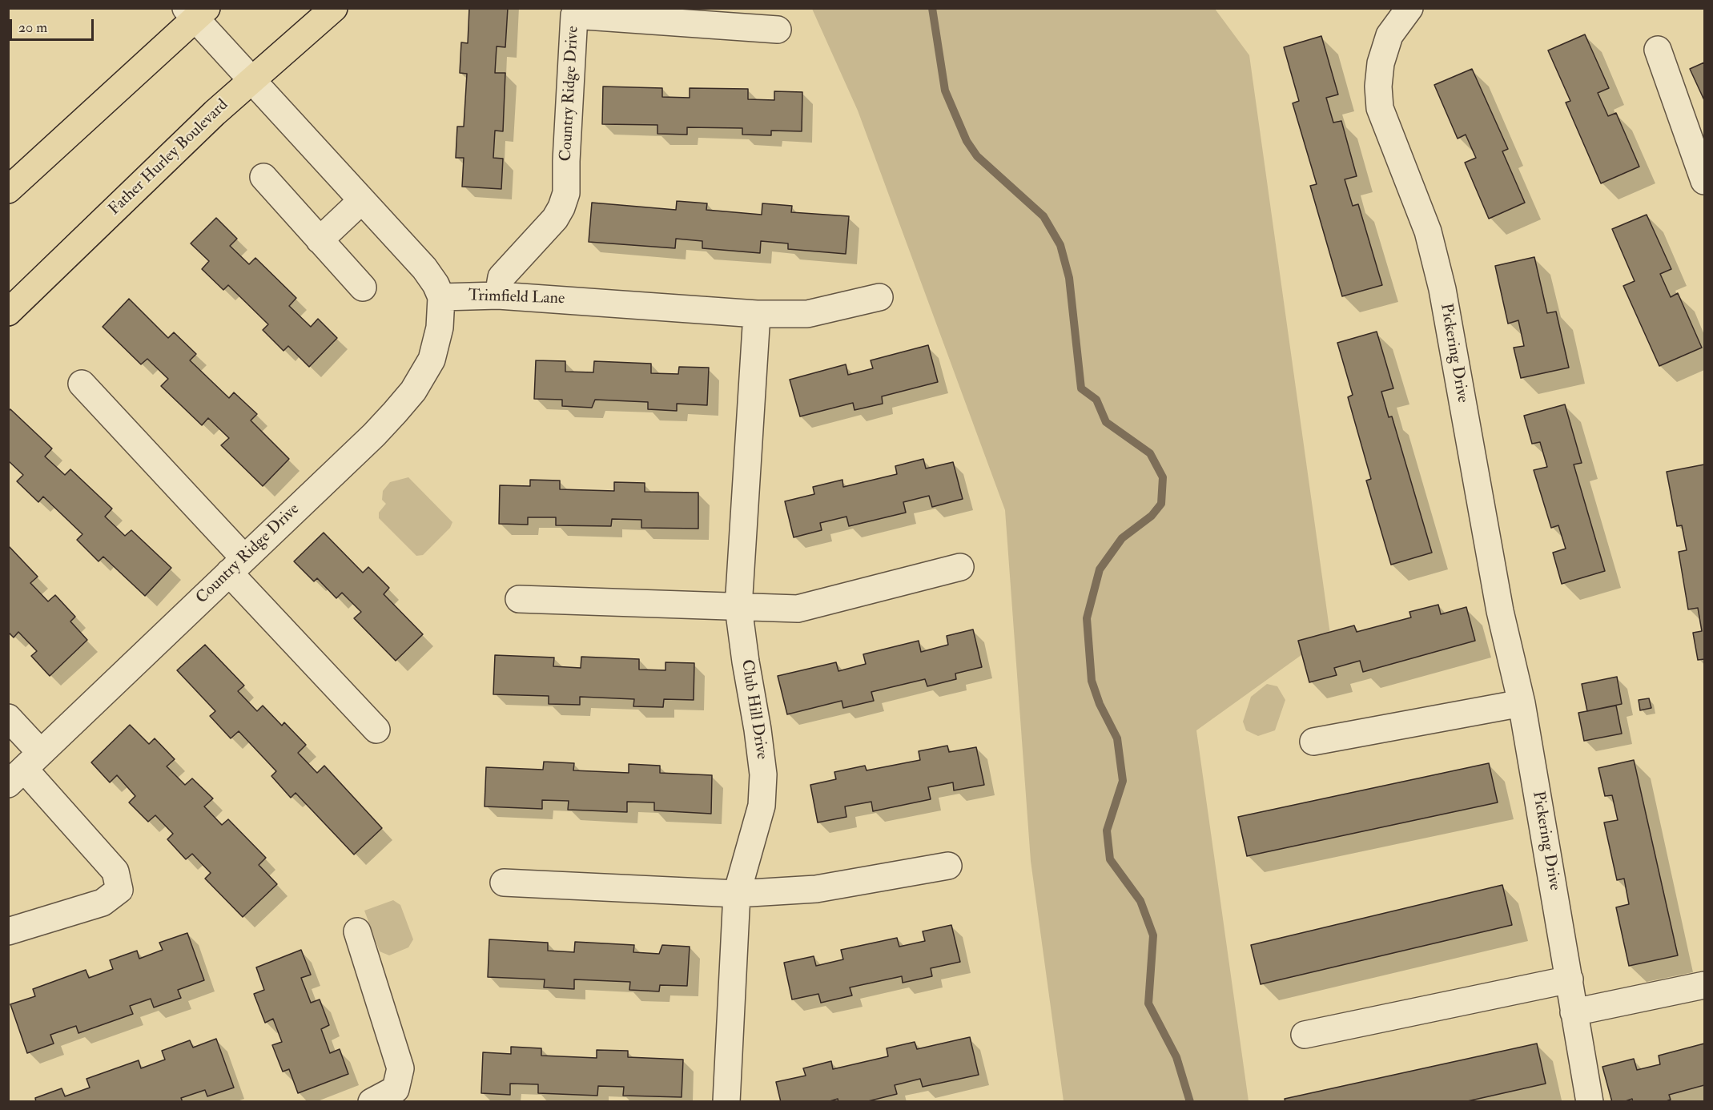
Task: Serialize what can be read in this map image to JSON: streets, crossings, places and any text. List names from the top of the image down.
{
  "streets": {
    "main road": ["Father Hurley Boulevard"],
    "street": [
      "Country Ridge Drive",
      "Trimfield Lane",
      "Pickering Drive",
      "Club Hill Drive"
    ]
  },
  "crossings": [
    ["Country Ridge Drive", "Trimfield Lane"],
    ["Trimfield Lane", "Club Hill Drive"]
  ],
  "scale_bar": "20 m"
}
